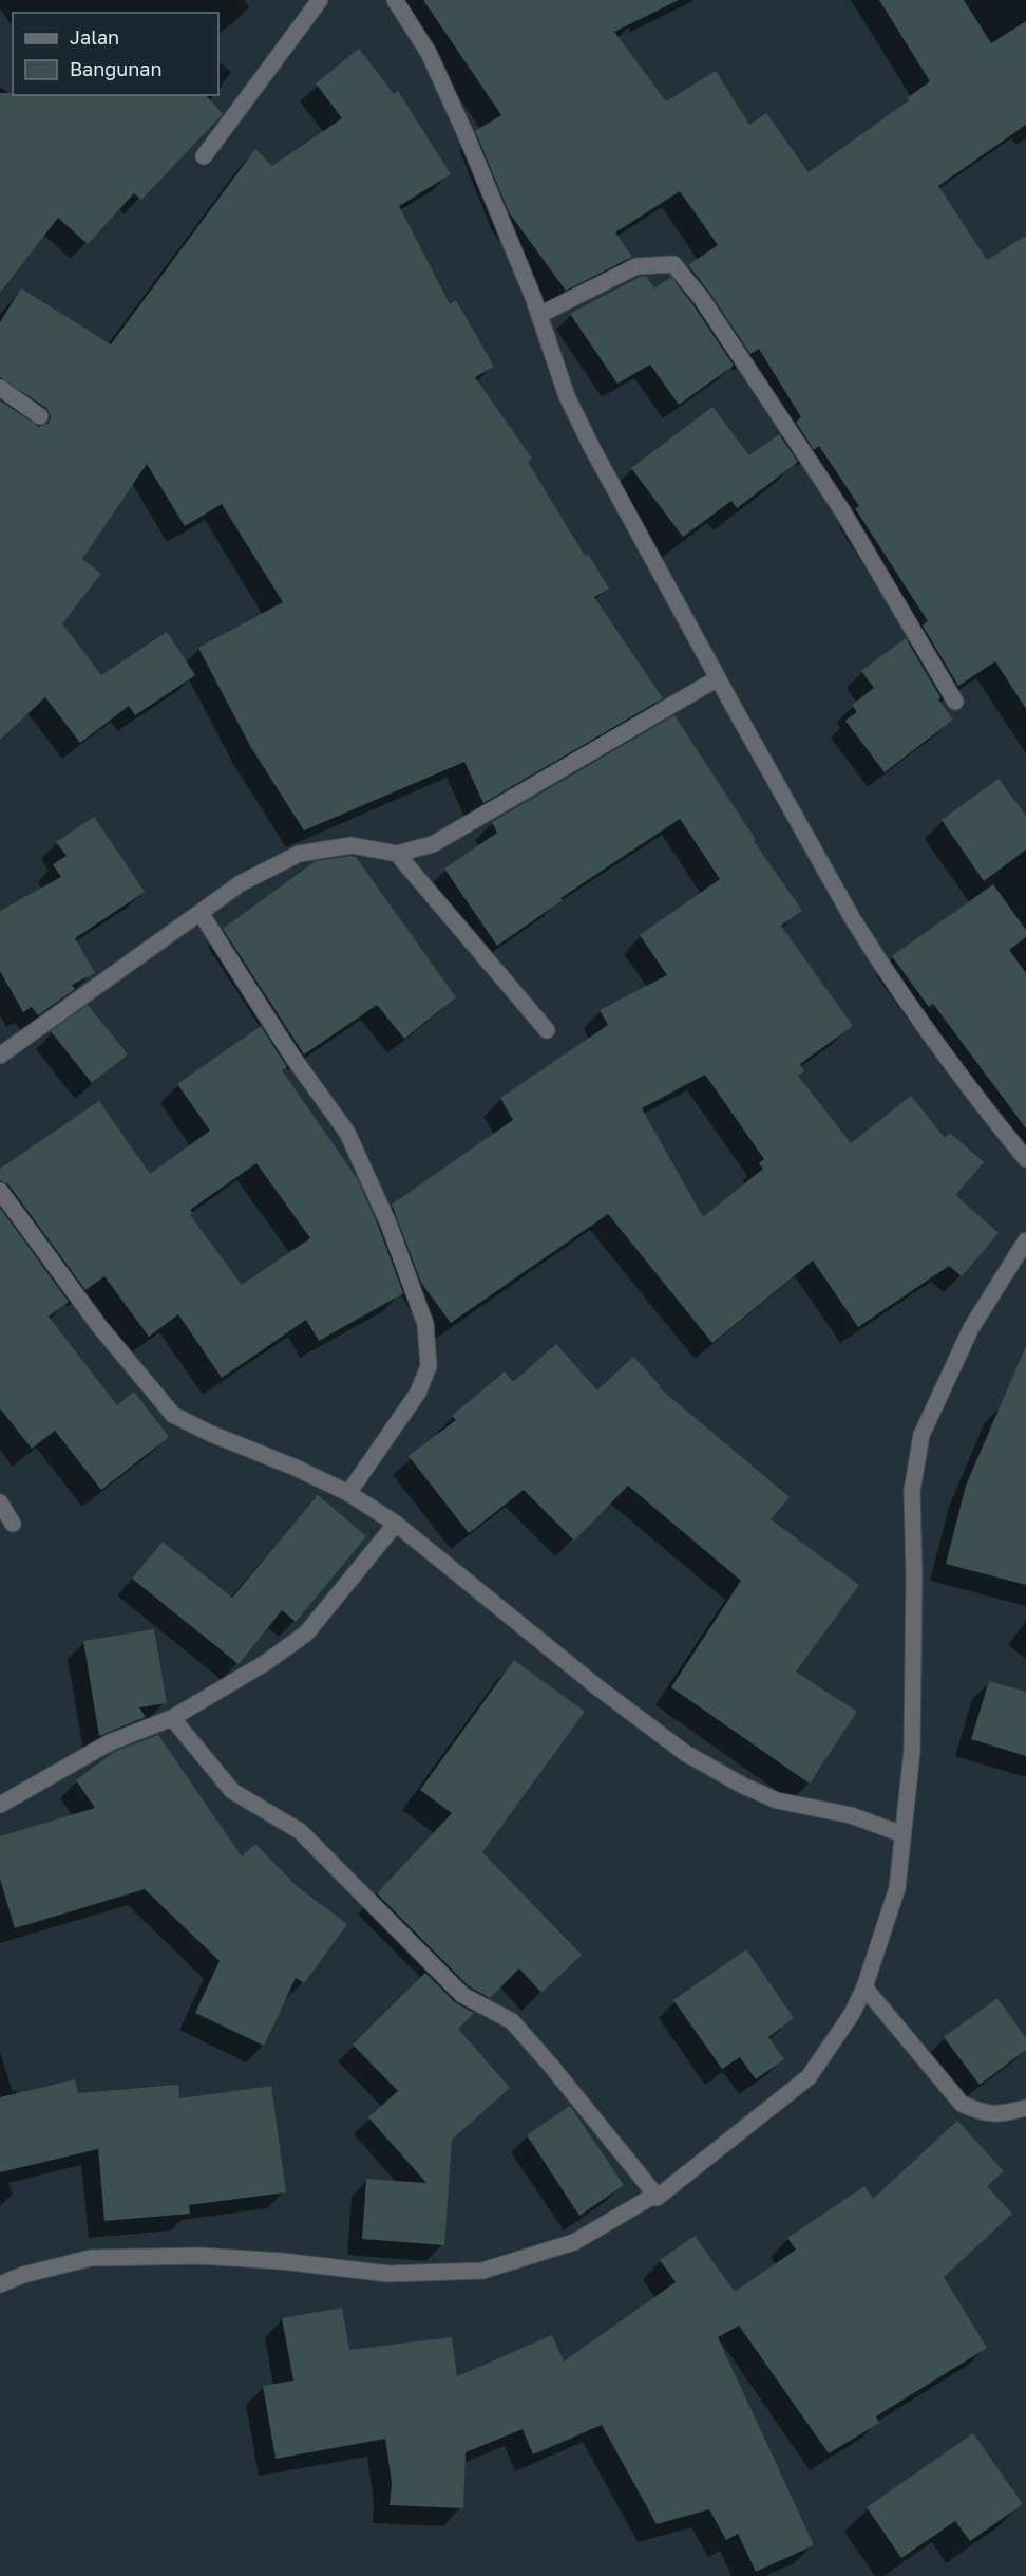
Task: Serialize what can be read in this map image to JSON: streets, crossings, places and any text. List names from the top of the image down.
{
  "legend": ["Jalan", "Bangunan"]
}
